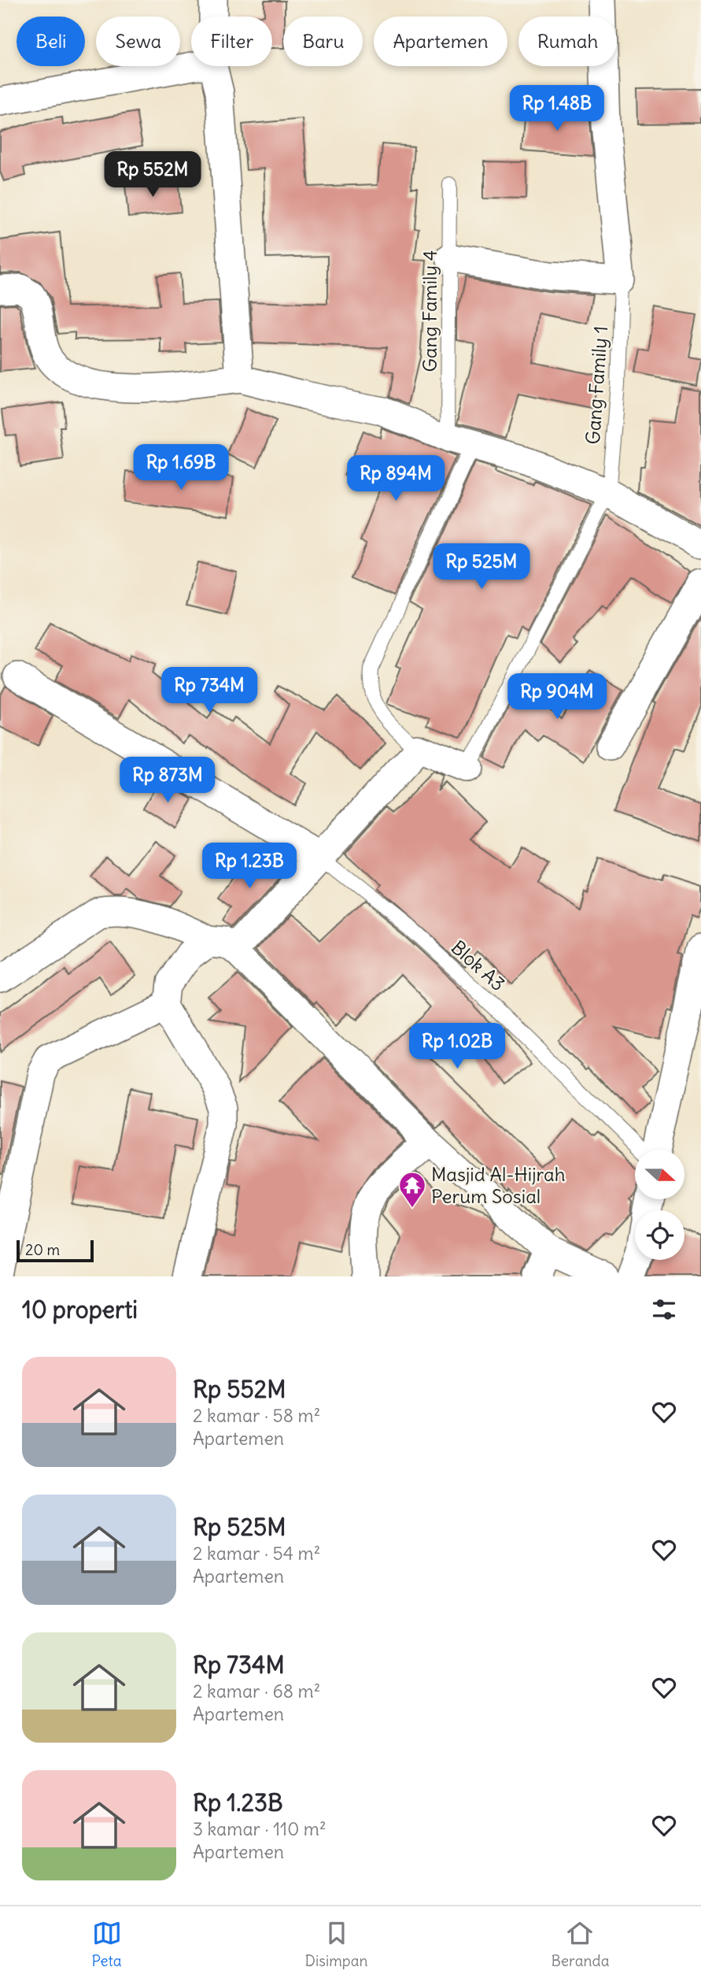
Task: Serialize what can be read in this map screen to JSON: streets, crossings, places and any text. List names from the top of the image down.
{
  "streets": {
    "lane": ["Gang Family 4", "Gang Family 1", "Blok A3"]
  },
  "places": {
    "temple": ["Masjid Al-Hijrah Perum Sosial"]
  },
  "scale_bar": "20 m",
  "north": "right",
  "page": {
    "chip": [
      "Beli",
      "Sewa",
      "Filter",
      "Baru",
      "Apartemen",
      "Rumah"
    ],
    "price": [
      "Rp 1.48B",
      "Rp 552M",
      "Rp 1.69B",
      "Rp 894M",
      "Rp 525M",
      "Rp 734M",
      "Rp 904M",
      "Rp 873M",
      "Rp 1.23B",
      "Rp 1.02B"
    ],
    "scale": "20 m",
    "heading": "10 properti",
    "list": [
      {
        "name": "Rp 552M",
        "note": "2 kamar · 58 m² · Apartemen"
      },
      {
        "name": "Rp 525M",
        "note": "2 kamar · 54 m² · Apartemen"
      },
      {
        "name": "Rp 734M",
        "note": "2 kamar · 68 m² · Apartemen"
      },
      {
        "name": "Rp 1.23B",
        "note": "3 kamar · 110 m² · Apartemen"
      }
    ],
    "tabs": ["Peta", "Disimpan", "Beranda"]
  }
}
